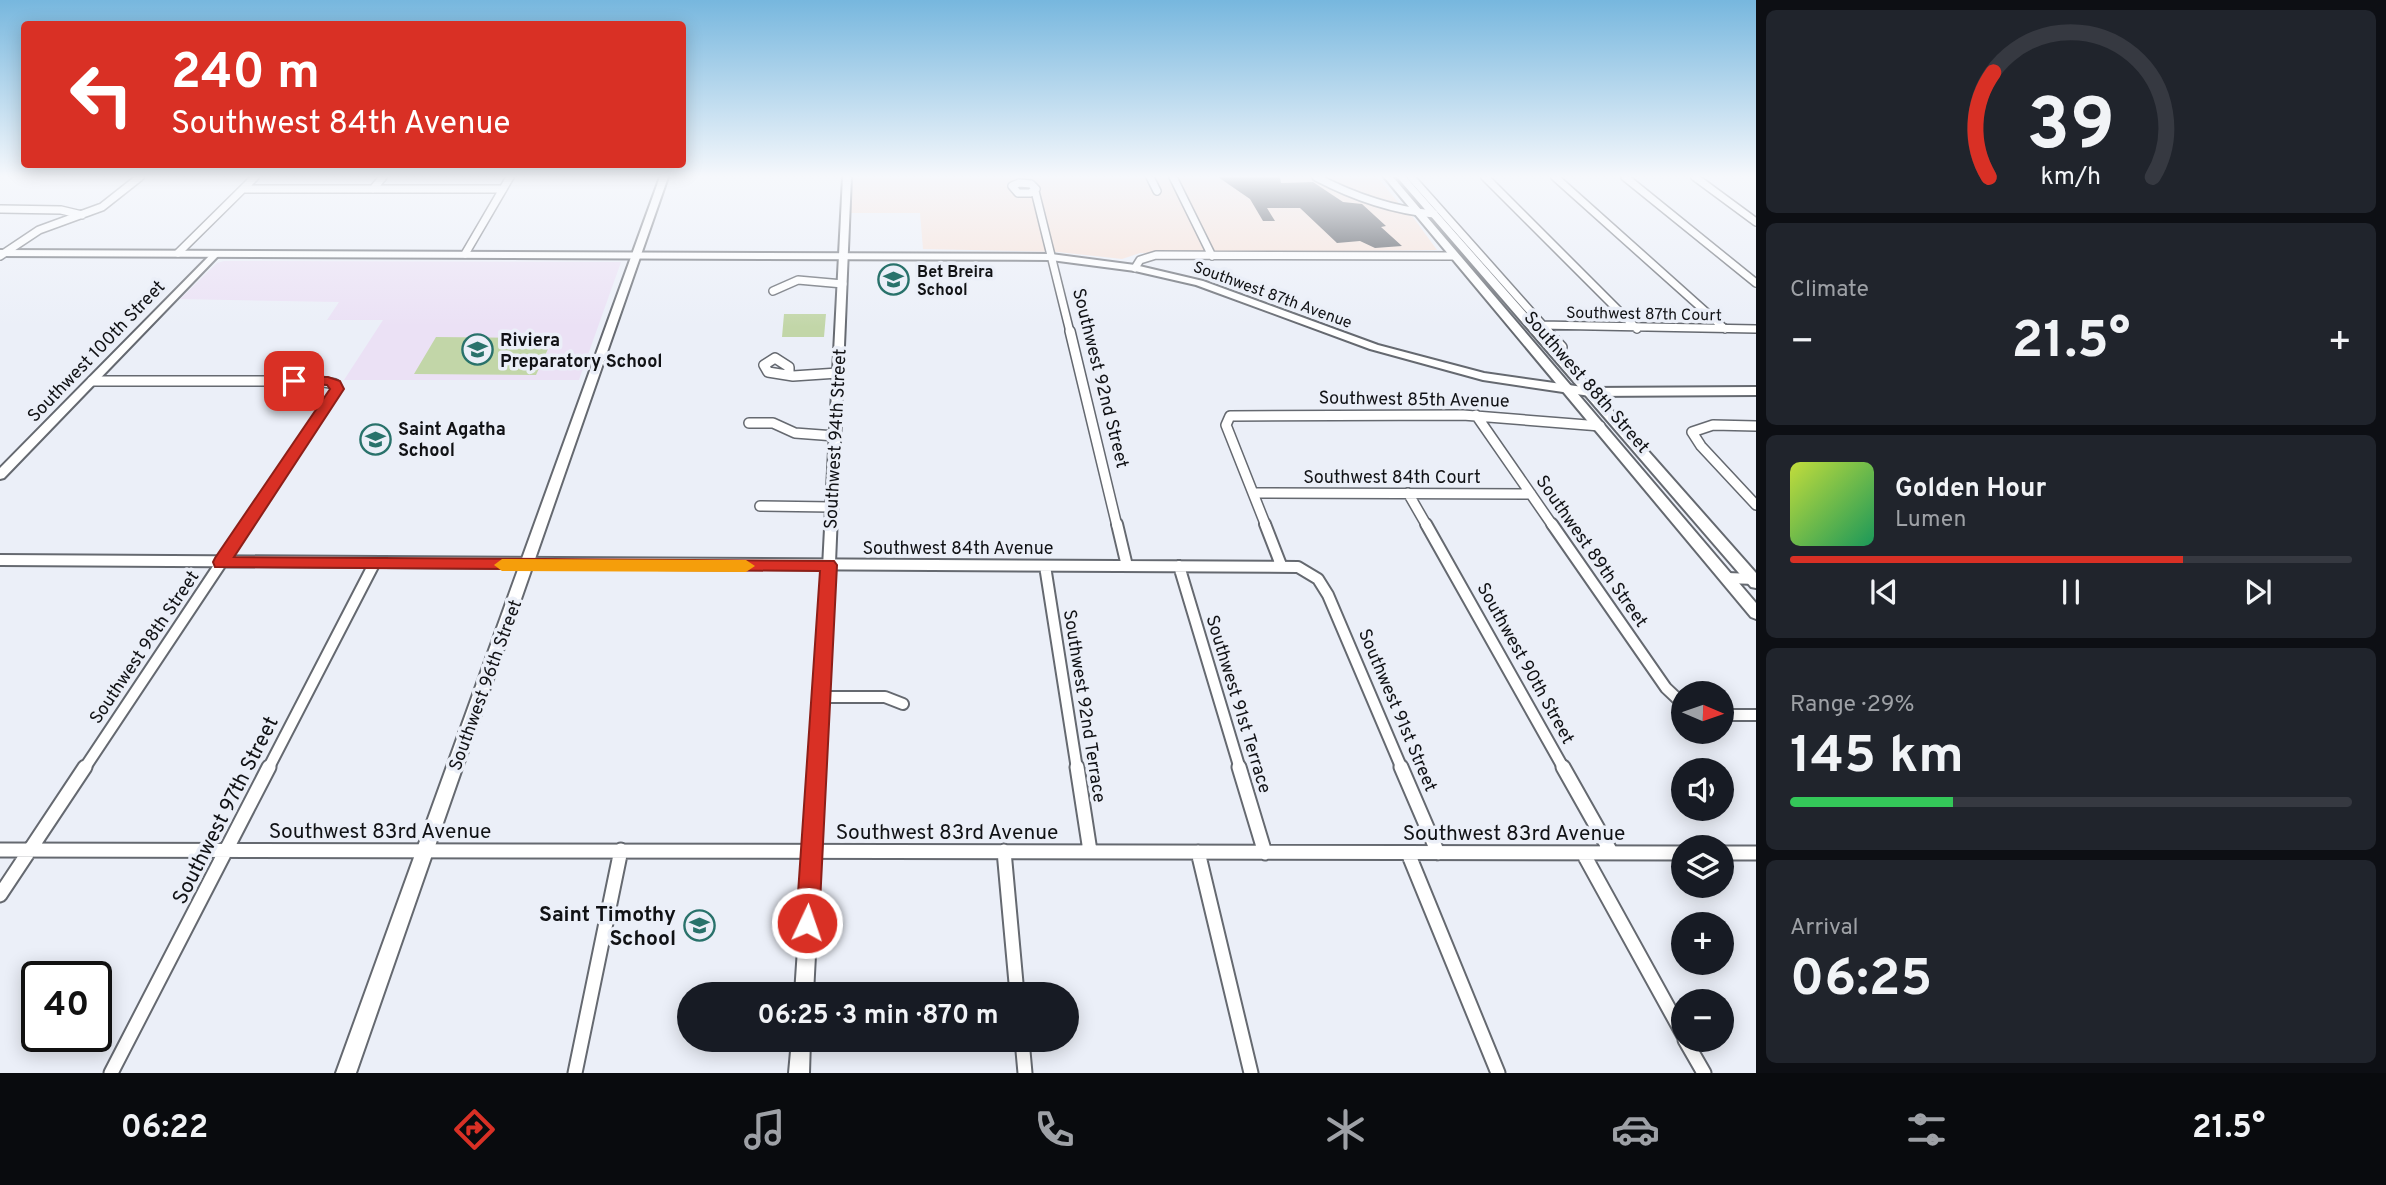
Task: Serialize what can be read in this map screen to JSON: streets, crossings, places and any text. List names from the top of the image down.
{
  "streets": {
    "main road": ["Southwest 87th Avenue", "Southwest 88th Street"],
    "street": [
      "Southwest 87th Court",
      "Southwest 100th Street",
      "Southwest 92nd Street",
      "Southwest 85th Avenue",
      "Southwest 94th Street",
      "Southwest 84th Court",
      "Southwest 84th Avenue",
      "Southwest 89th Street",
      "Southwest 98th Street",
      "Southwest 90th Street",
      "Southwest 96th Street",
      "Southwest 91st Terrace",
      "Southwest 92nd Terrace",
      "Southwest 91st Street",
      "Southwest 97th Street",
      "Southwest 83rd Avenue"
    ]
  },
  "crossings": [
    ["Southwest 87th Avenue", "Southwest 100th Street"],
    ["Southwest 87th Avenue", "Southwest 92nd Street"],
    ["Southwest 87th Avenue", "Southwest 88th Street"],
    ["Southwest 87th Avenue", "Southwest 94th Street"],
    ["Southwest 87th Avenue", "Southwest 96th Street"],
    ["Southwest 87th Court", "Southwest 88th Street"],
    ["Southwest 100th Street", "Southwest 98th Street"],
    ["Southwest 92nd Street", "Southwest 84th Avenue"],
    ["Southwest 88th Street", "Southwest 85th Avenue"],
    ["Southwest 85th Avenue", "Southwest 84th Court"],
    ["Southwest 85th Avenue", "Southwest 89th Street"],
    ["Southwest 94th Street", "Southwest 84th Avenue"],
    ["Southwest 94th Street", "Southwest 83rd Avenue"],
    ["Southwest 84th Court", "Southwest 89th Street"],
    ["Southwest 84th Court", "Southwest 90th Street"],
    ["Southwest 84th Avenue", "Southwest 98th Street"],
    ["Southwest 84th Avenue", "Southwest 96th Street"],
    ["Southwest 84th Avenue", "Southwest 91st Terrace"],
    ["Southwest 84th Avenue", "Southwest 92nd Terrace"],
    ["Southwest 84th Avenue", "Southwest 91st Street"],
    ["Southwest 84th Avenue", "Southwest 97th Street"],
    ["Southwest 98th Street", "Southwest 83rd Avenue"],
    ["Southwest 90th Street", "Southwest 83rd Avenue"],
    ["Southwest 96th Street", "Southwest 83rd Avenue"],
    ["Southwest 91st Terrace", "Southwest 83rd Avenue"],
    ["Southwest 92nd Terrace", "Southwest 83rd Avenue"],
    ["Southwest 91st Street", "Southwest 83rd Avenue"],
    ["Southwest 97th Street", "Southwest 83rd Avenue"]
  ],
  "places": {
    "school or university": [
      "Bet Breira School",
      "Riviera Preparatory School",
      "Saint Agatha School",
      "Saint Timothy School"
    ]
  },
  "north": "right",
  "page": {
    "turn": ["240 m", "Southwest 84th Avenue"],
    "tile": [
      "Climate",
      ["Range · 29%", "145 km"],
      ["Arrival", "06:25"]
    ],
    "heat": ["−", "21.5°", "+"],
    "song": ["Golden Hour", "Lumen"],
    "map_buttons": ["+", "−"],
    "limit": "40",
    "trip": "06:25 · 3 min · 870 m",
    "tabs": ["06:22", "21.5°"],
    "gauge": ["39", "km/h"]
  }
}
